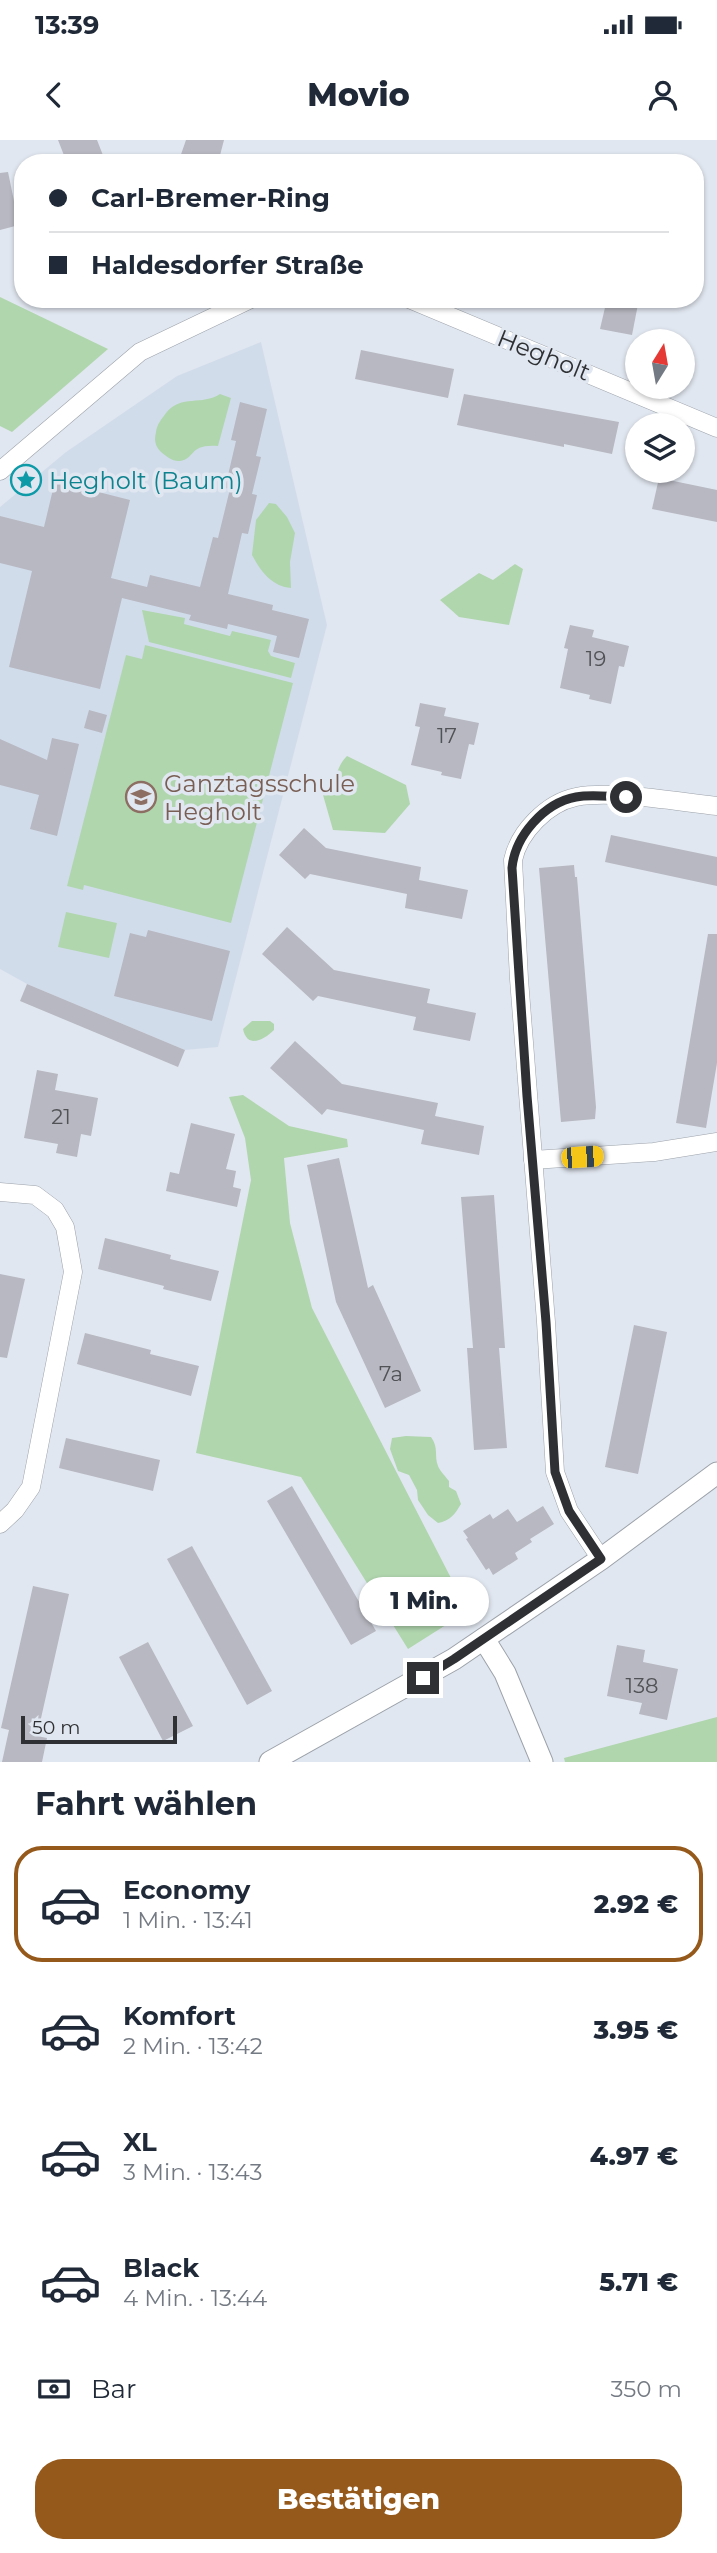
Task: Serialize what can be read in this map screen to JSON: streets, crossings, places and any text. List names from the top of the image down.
{
  "streets": {
    "street": ["Hegholt"]
  },
  "places": {
    "place": ["Hegholt (Baum)"],
    "school or university": ["Ganztagsschule Hegholt"]
  },
  "house_numbers": [
    "19",
    "17",
    "21",
    "7a",
    "138"
  ],
  "scale_bar": "50 m",
  "north": "top",
  "page": {
    "status": "13:39",
    "header": "Movio",
    "banner": ["Carl-Bremer-Ring", "Haldesdorfer Straße"],
    "bubble": "1 Min.",
    "scale": "50 m",
    "heading": "Fahrt wählen",
    "list": [
      {
        "name": "Economy",
        "note": "1 Min. · 13:41",
        "value": "2.92 €"
      },
      {
        "name": "Komfort",
        "note": "2 Min. · 13:42",
        "value": "3.95 €"
      },
      {
        "name": "XL",
        "note": "3 Min. · 13:43",
        "value": "4.97 €"
      },
      {
        "name": "Black",
        "note": "4 Min. · 13:44",
        "value": "5.71 €"
      }
    ],
    "pay": ["Bar", "350 m"],
    "buttons": "Bestätigen"
  }
}
